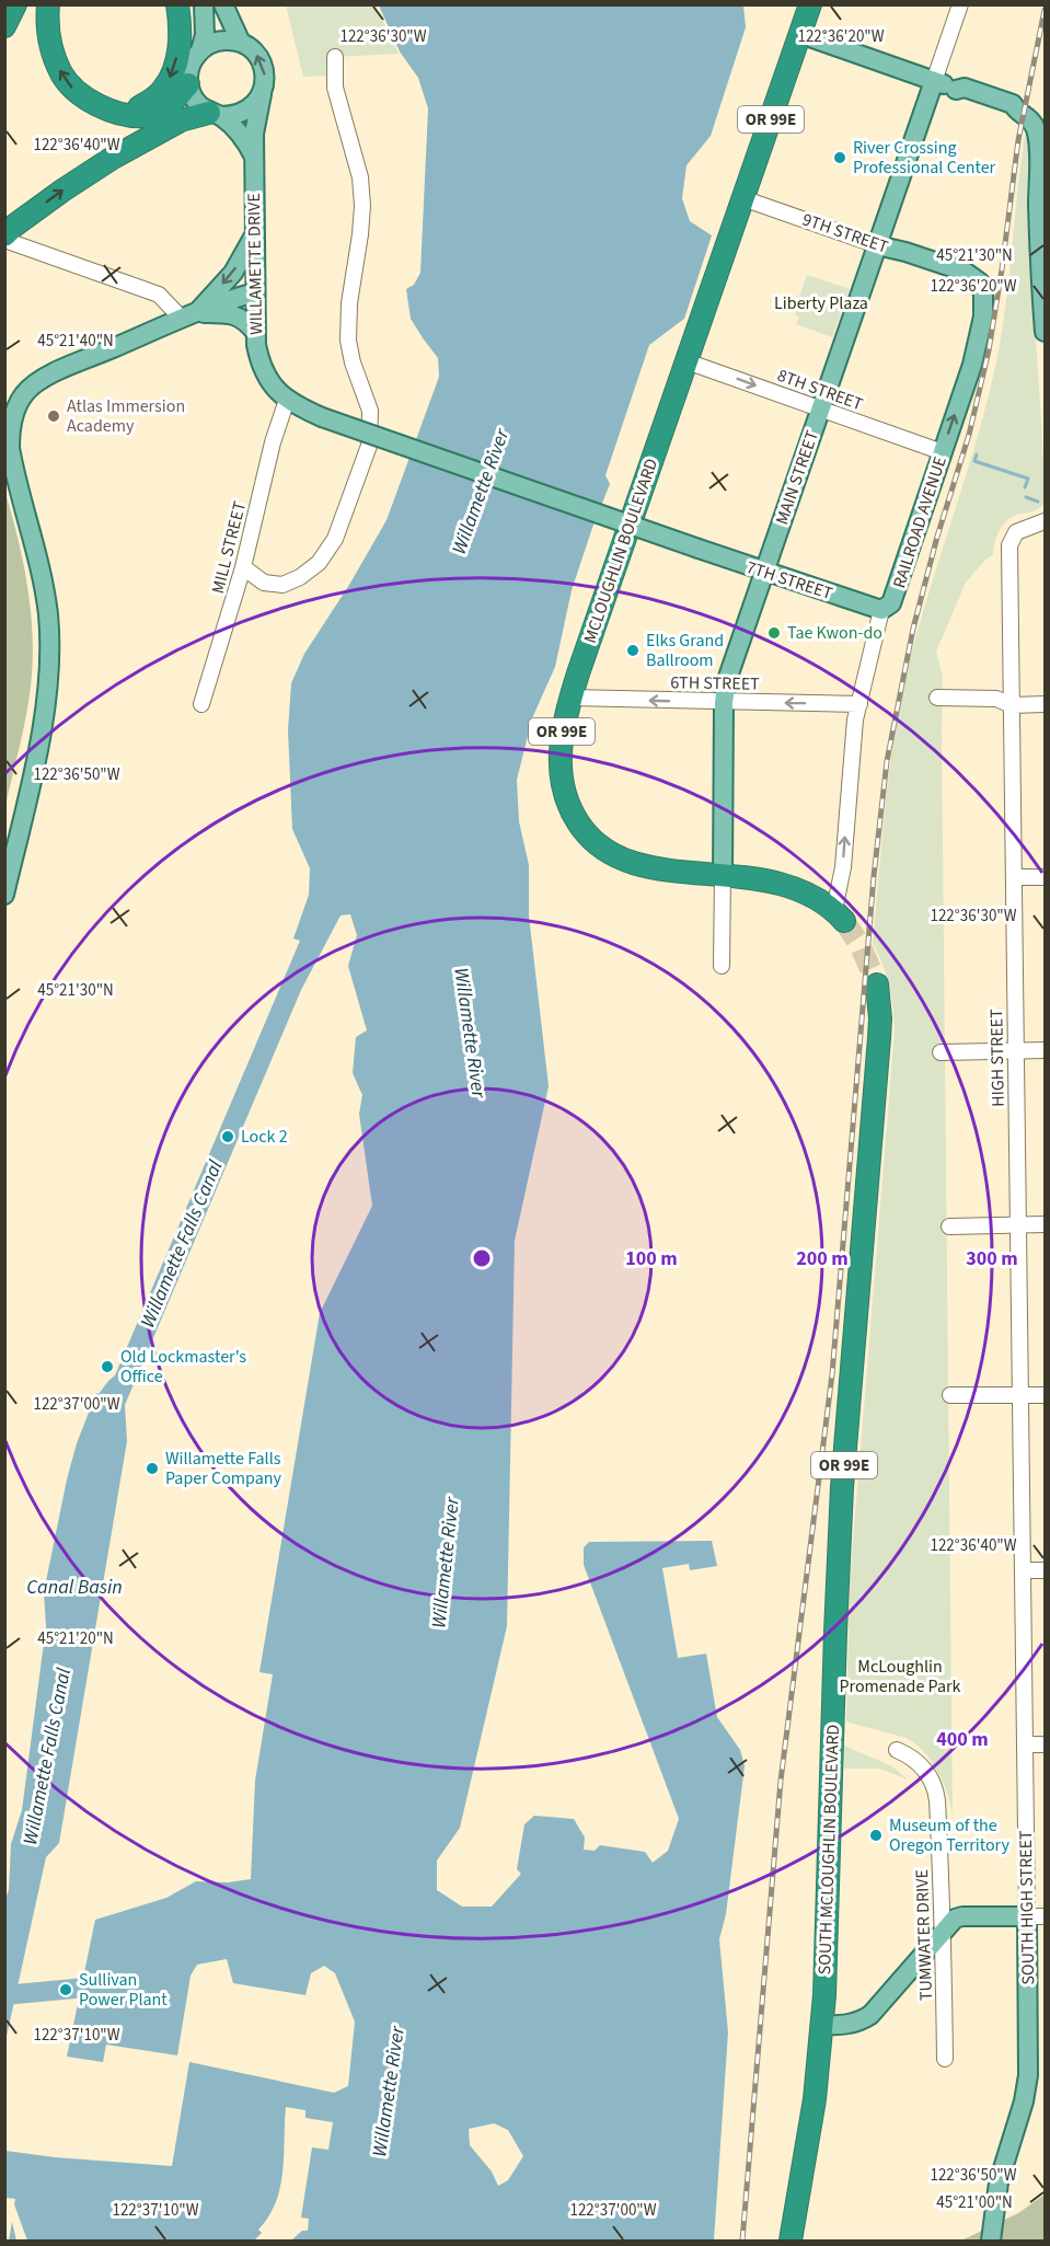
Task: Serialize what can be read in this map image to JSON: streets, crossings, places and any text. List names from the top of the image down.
{
  "streets": {
    "highway": ["OR 99E", "MCLOUGHLIN BOULEVARD", "SOUTH MCLOUGHLIN BOULEVARD"],
    "main road": [
      "9TH STREET",
      "WILLAMETTE DRIVE",
      "MAIN STREET",
      "RAILROAD AVENUE",
      "7TH STREET",
      "SOUTH HIGH STREET"
    ],
    "street": [
      "8TH STREET",
      "MILL STREET",
      "6TH STREET",
      "HIGH STREET",
      "TUMWATER DRIVE"
    ]
  },
  "crossings": [
    ["9TH STREET", "MAIN STREET"],
    ["9TH STREET", "RAILROAD AVENUE"],
    ["9TH STREET", "MCLOUGHLIN BOULEVARD"],
    ["WILLAMETTE DRIVE", "MILL STREET"],
    ["WILLAMETTE DRIVE", "7TH STREET"],
    ["8TH STREET", "MAIN STREET"],
    ["8TH STREET", "RAILROAD AVENUE"],
    ["8TH STREET", "MCLOUGHLIN BOULEVARD"],
    ["MAIN STREET", "MCLOUGHLIN BOULEVARD"],
    ["MAIN STREET", "7TH STREET"],
    ["MAIN STREET", "6TH STREET"],
    ["RAILROAD AVENUE", "MCLOUGHLIN BOULEVARD"],
    ["RAILROAD AVENUE", "7TH STREET"],
    ["RAILROAD AVENUE", "6TH STREET"],
    ["MCLOUGHLIN BOULEVARD", "6TH STREET"],
    ["HIGH STREET", "SOUTH HIGH STREET"]
  ],
  "one_way": ["8TH STREET", "RAILROAD AVENUE", "6TH STREET"],
  "water": ["Willamette River", "Willamette Falls Canal", "Canal Basin"],
  "parks": ["Liberty Plaza", "McLoughlin Promenade Park"],
  "places": [
    "River Crossing Professional Center",
    "Atlas Immersion Academy",
    "Tae Kwon-do",
    "Elks Grand Ballroom",
    "Lock 2",
    "Old Lockmaster's Office",
    "Willamette Falls Paper Company",
    "Museum of the Oregon Territory",
    "Sullivan Power Plant"
  ],
  "coordinates": [
    "122°36'30\"W",
    "122°36'20\"W",
    "122°36'40\"W",
    "45°21'30\"N",
    "45°21'40\"N",
    "122°36'50\"W",
    "122°37'00\"W",
    "45°21'20\"N",
    "122°37'10\"W",
    "45°21'00\"N"
  ],
  "rings": [
    "100 m",
    "200 m",
    "300 m",
    "400 m"
  ]
}
